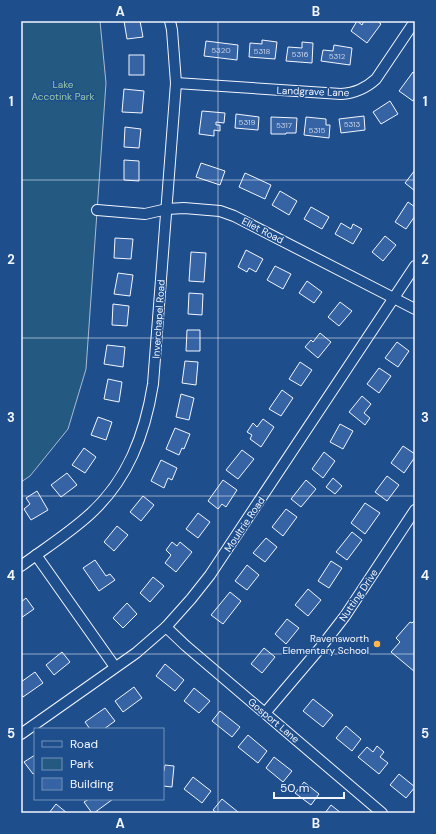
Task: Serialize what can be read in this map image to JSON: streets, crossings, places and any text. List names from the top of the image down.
{
  "streets": {
    "street": [
      "Landgrave Lane",
      "Ellet Road",
      "Inverchapel Road",
      "Moultrie Road",
      "Nutting Drive",
      "Gosport Lane"
    ]
  },
  "crossings": [
    ["Landgrave Lane", "Inverchapel Road"],
    ["Ellet Road", "Inverchapel Road"],
    ["Ellet Road", "Moultrie Road"],
    ["Moultrie Road", "Gosport Lane"],
    ["Nutting Drive", "Gosport Lane"]
  ],
  "parks": ["Lake Accotink Park"],
  "places": ["Ravensworth Elementary School"],
  "house_numbers": [
    "5320",
    "5318",
    "5316",
    "5312",
    "5319",
    "5313",
    "5317",
    "5315"
  ],
  "legend": ["Road", "Park", "Building"],
  "scale_bar": "50 m",
  "grid": {
    "columns": ["A", "B"],
    "rows": [
      "1",
      "2",
      "3",
      "4",
      "5"
    ]
  }
}
